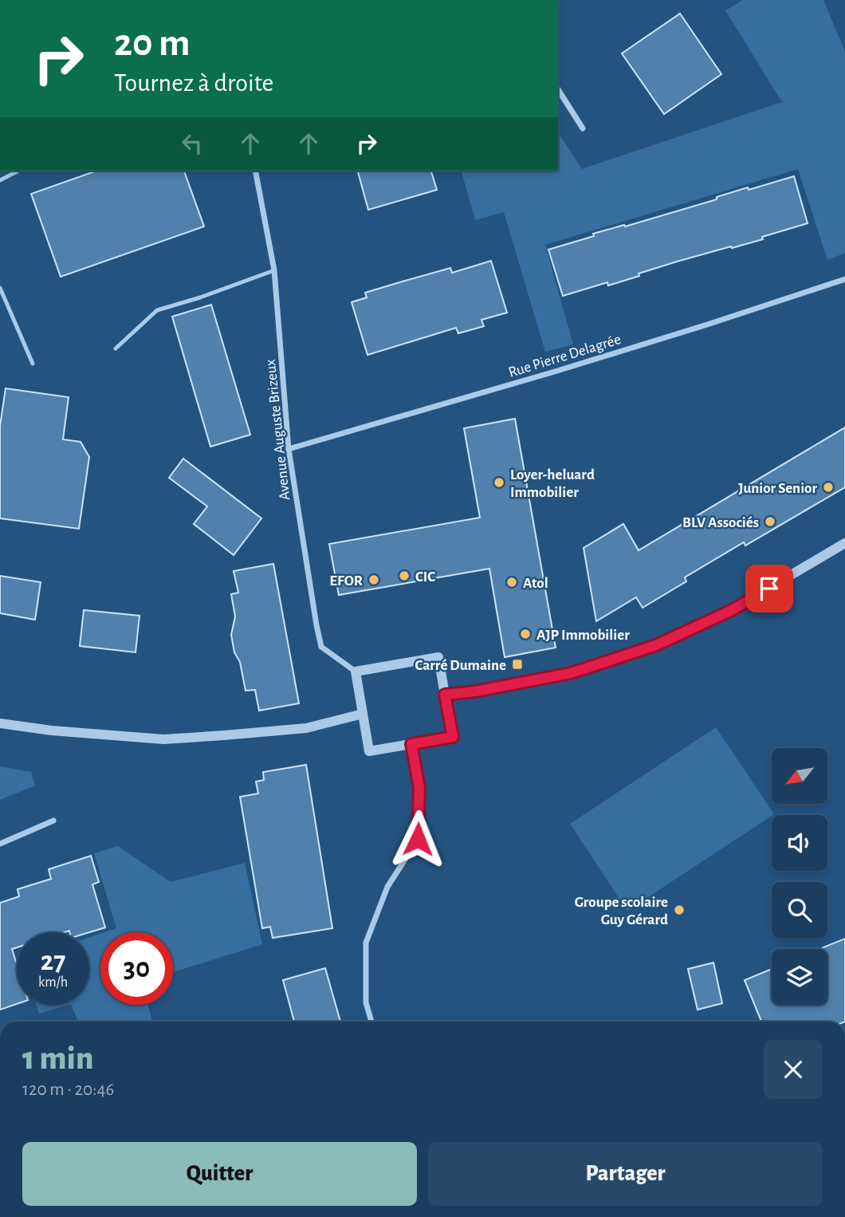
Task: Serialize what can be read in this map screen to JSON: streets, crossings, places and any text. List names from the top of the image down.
{
  "streets": {
    "street": ["Rue Pierre Delagrée", "Avenue Auguste Brizeux"]
  },
  "crossings": [
    ["Rue Pierre Delagrée", "Avenue Auguste Brizeux"]
  ],
  "places": {
    "other": [
      "Loyer-heluard Immobilier",
      "Junior Senior",
      "BLV Associés",
      "CIC",
      "EFOR",
      "Atol",
      "AJP Immobilier",
      "Groupe scolaire Guy Gérard"
    ],
    "transit": ["Carré Dumaine"]
  },
  "north": "bottom left",
  "page": {
    "turn": ["20 m", "Tournez à droite"],
    "speed": "27 km/h",
    "limit": "30",
    "heading": ["1 min", "120 m · 20:46"],
    "buttons": ["Quitter", "Partager"]
  }
}
